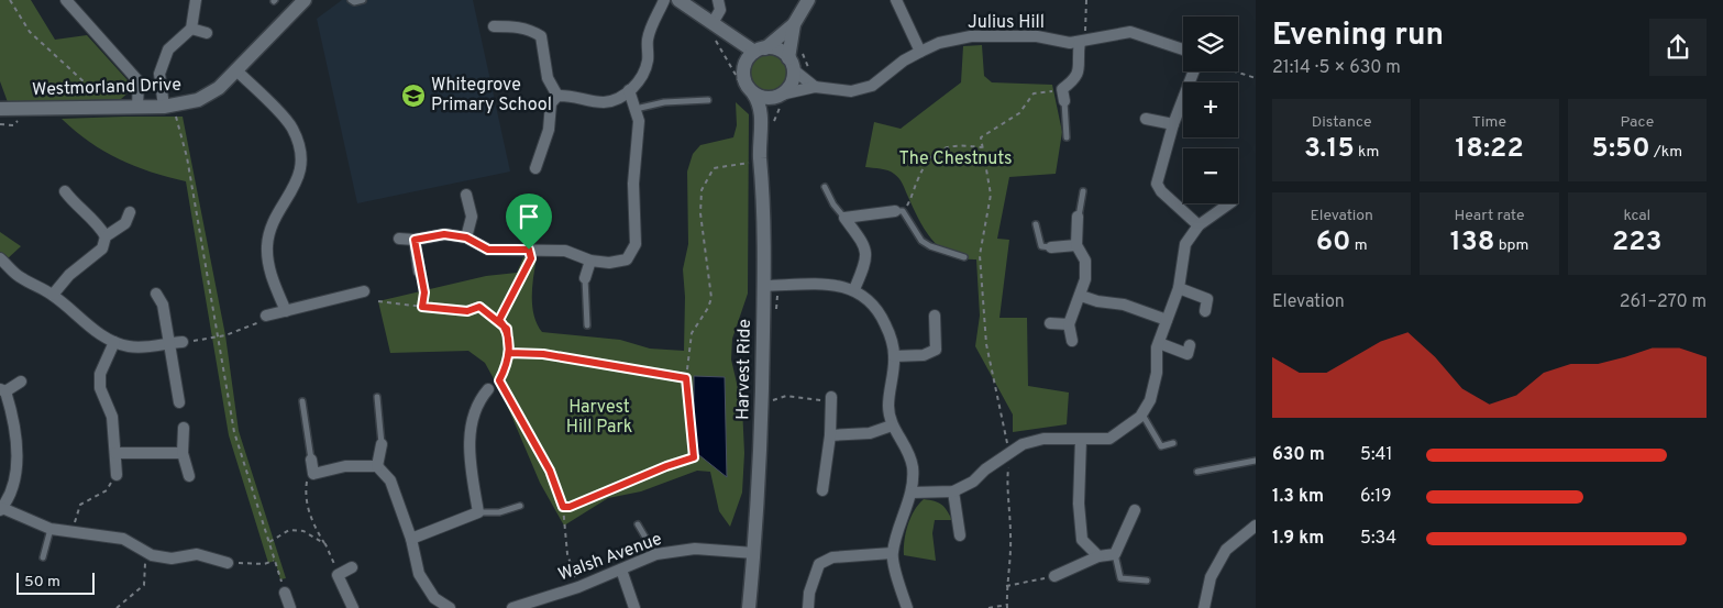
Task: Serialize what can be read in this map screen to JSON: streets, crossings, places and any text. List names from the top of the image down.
{
  "streets": {
    "street": [
      "Julius Hill",
      "Westmorland Drive",
      "Harvest Ride",
      "Walsh Avenue"
    ]
  },
  "crossings": [
    ["Julius Hill", "Harvest Ride"],
    ["Harvest Ride", "Walsh Avenue"]
  ],
  "parks": ["The Chestnuts", "Harvest Hill Park"],
  "places": {
    "school or university": ["Whitegrove Primary School"]
  },
  "scale_bar": "50 m",
  "page": {
    "heading": ["Evening run", "21:14 · 5 × 630 m"],
    "map_buttons": ["+", "−"],
    "stats": [
      ["Distance", "3.15 km"],
      ["Time", "18:22"],
      ["Pace", "5:50 /km"],
      ["Elevation", "60 m"],
      ["Heart rate", "138 bpm"],
      ["kcal", "223"]
    ],
    "chart": ["Elevation", "261–270 m"],
    "list": [
      {
        "name": "630 m",
        "note": "5:41"
      },
      {
        "name": "1.3 km",
        "note": "6:19"
      },
      {
        "name": "1.9 km",
        "note": "5:34"
      }
    ],
    "scale": "50 m"
  }
}
